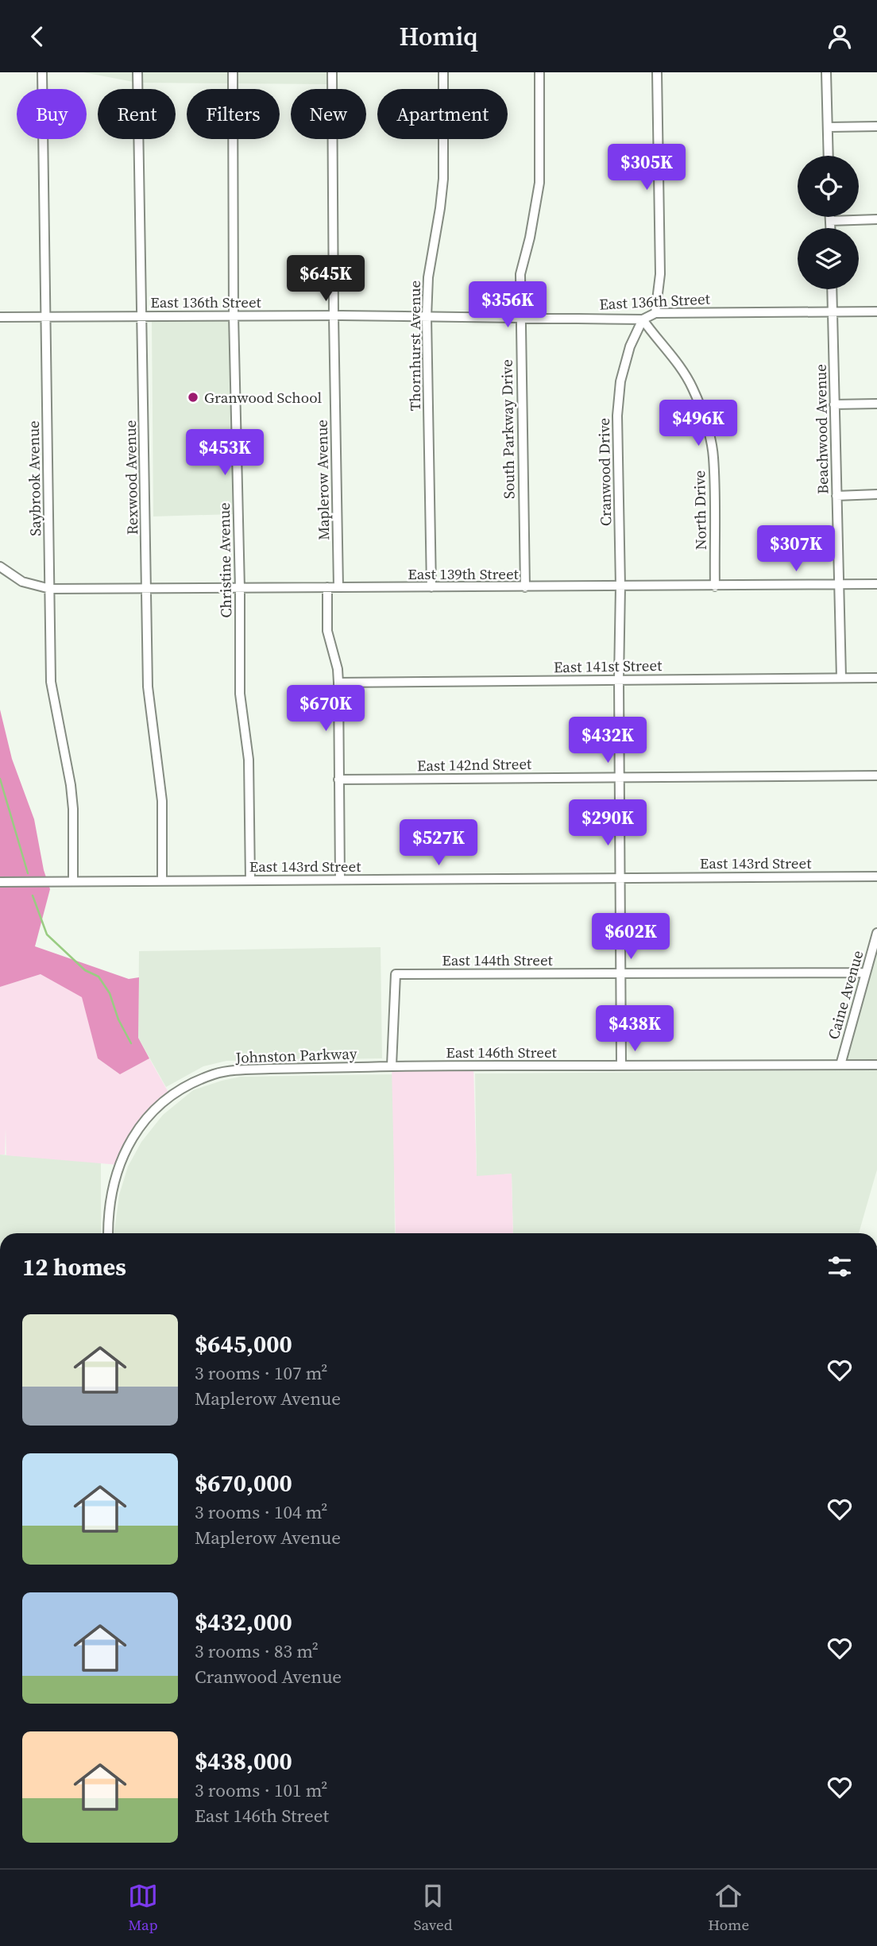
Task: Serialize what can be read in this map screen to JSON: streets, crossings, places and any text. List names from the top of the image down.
{
  "streets": {
    "street": [
      "East 136th Street",
      "Thornhurst Avenue",
      "South Parkway Drive",
      "Beachwood Avenue",
      "Cranwood Drive",
      "Rexwood Avenue",
      "Saybrook Avenue",
      "Maplerow Avenue",
      "North Drive",
      "Christine Avenue",
      "East 139th Street",
      "East 141st Street",
      "East 142nd Street",
      "East 143rd Street",
      "East 144th Street",
      "Caine Avenue",
      "East 146th Street",
      "Johnston Parkway"
    ]
  },
  "crossings": [
    ["East 136th Street", "Thornhurst Avenue"],
    ["East 136th Street", "South Parkway Drive"],
    ["East 136th Street", "Beachwood Avenue"],
    ["East 136th Street", "Cranwood Drive"],
    ["East 136th Street", "Rexwood Avenue"],
    ["East 136th Street", "Saybrook Avenue"],
    ["East 136th Street", "Maplerow Avenue"],
    ["East 136th Street", "North Drive"],
    ["East 136th Street", "Christine Avenue"],
    ["Thornhurst Avenue", "East 139th Street"],
    ["South Parkway Drive", "East 139th Street"],
    ["Beachwood Avenue", "East 139th Street"],
    ["Beachwood Avenue", "East 141st Street"],
    ["Cranwood Drive", "North Drive"],
    ["Cranwood Drive", "East 139th Street"],
    ["Cranwood Drive", "East 141st Street"],
    ["Cranwood Drive", "East 142nd Street"],
    ["Cranwood Drive", "East 143rd Street"],
    ["Cranwood Drive", "East 144th Street"],
    ["Cranwood Drive", "East 146th Street"],
    ["Rexwood Avenue", "East 139th Street"],
    ["Rexwood Avenue", "East 143rd Street"],
    ["Saybrook Avenue", "East 139th Street"],
    ["Saybrook Avenue", "East 143rd Street"],
    ["Maplerow Avenue", "East 139th Street"],
    ["North Drive", "East 139th Street"],
    ["Christine Avenue", "East 139th Street"],
    ["Christine Avenue", "East 143rd Street"],
    ["East 144th Street", "Caine Avenue"],
    ["East 144th Street", "East 146th Street"],
    ["East 144th Street", "Johnston Parkway"],
    ["Caine Avenue", "East 146th Street"],
    ["East 146th Street", "Johnston Parkway"]
  ],
  "places": ["Granwood School"],
  "page": {
    "header": "Homiq",
    "chip": [
      "Buy",
      "Rent",
      "Filters",
      "New",
      "Apartment"
    ],
    "price": [
      "$305K",
      "$645K",
      "$356K",
      "$496K",
      "$453K",
      "$307K",
      "$670K",
      "$432K",
      "$290K",
      "$527K",
      "$602K",
      "$438K"
    ],
    "heading": "12 homes",
    "list": [
      {
        "name": "$645,000",
        "note": "3 rooms · 107 m² · Maplerow Avenue"
      },
      {
        "name": "$670,000",
        "note": "3 rooms · 104 m² · Maplerow Avenue"
      },
      {
        "name": "$432,000",
        "note": "3 rooms · 83 m² · Cranwood Avenue"
      },
      {
        "name": "$438,000",
        "note": "3 rooms · 101 m² · East 146th Street"
      }
    ],
    "tabs": ["Map", "Saved", "Home"]
  }
}
